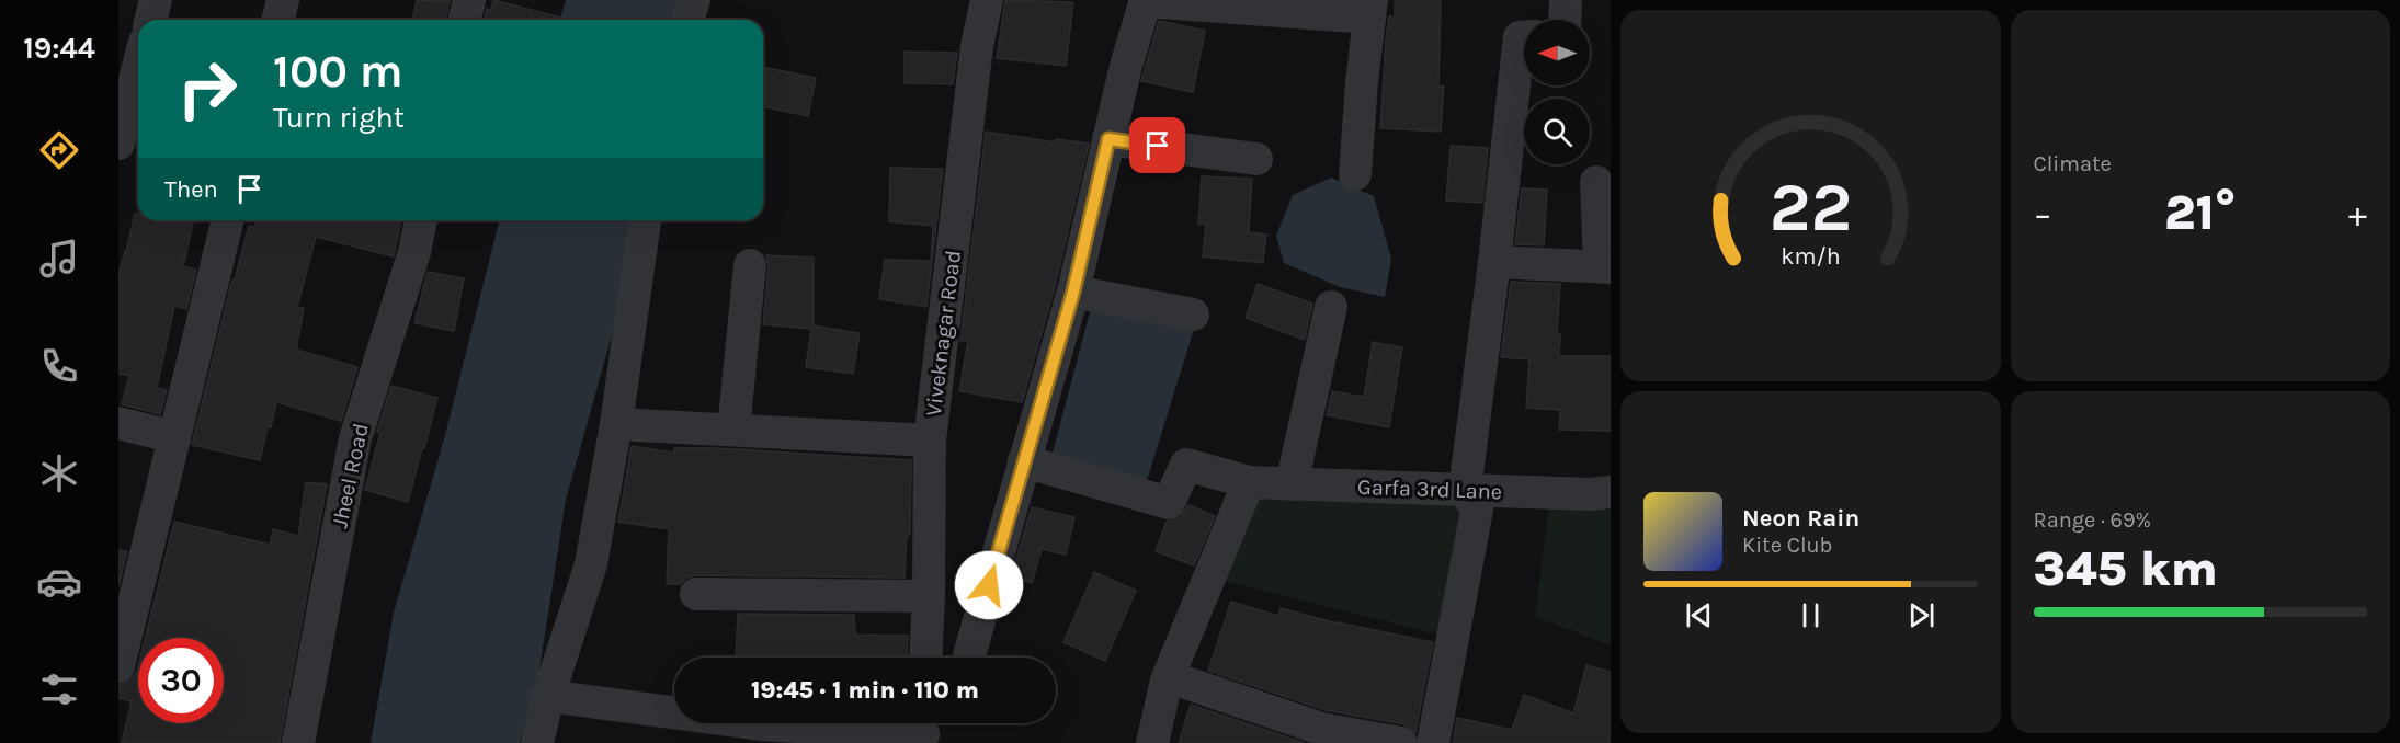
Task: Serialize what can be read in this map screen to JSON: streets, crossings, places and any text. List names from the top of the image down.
{
  "streets": {
    "street": ["Viveknagar Road", "Jheel Road", "Garfa 3rd Lane"]
  },
  "north": "left",
  "page": {
    "tabs": "19:44",
    "tile": [
      "Climate",
      ["Range · 69%", "345 km"]
    ],
    "turn": ["100 m", "Turn right"],
    "then": "Then",
    "heat": ["−", "21°", "+"],
    "song": ["Neon Rain", "Kite Club"],
    "limit": "30",
    "trip": "19:45 · 1 min · 110 m",
    "gauge": ["22", "km/h"]
  }
}
